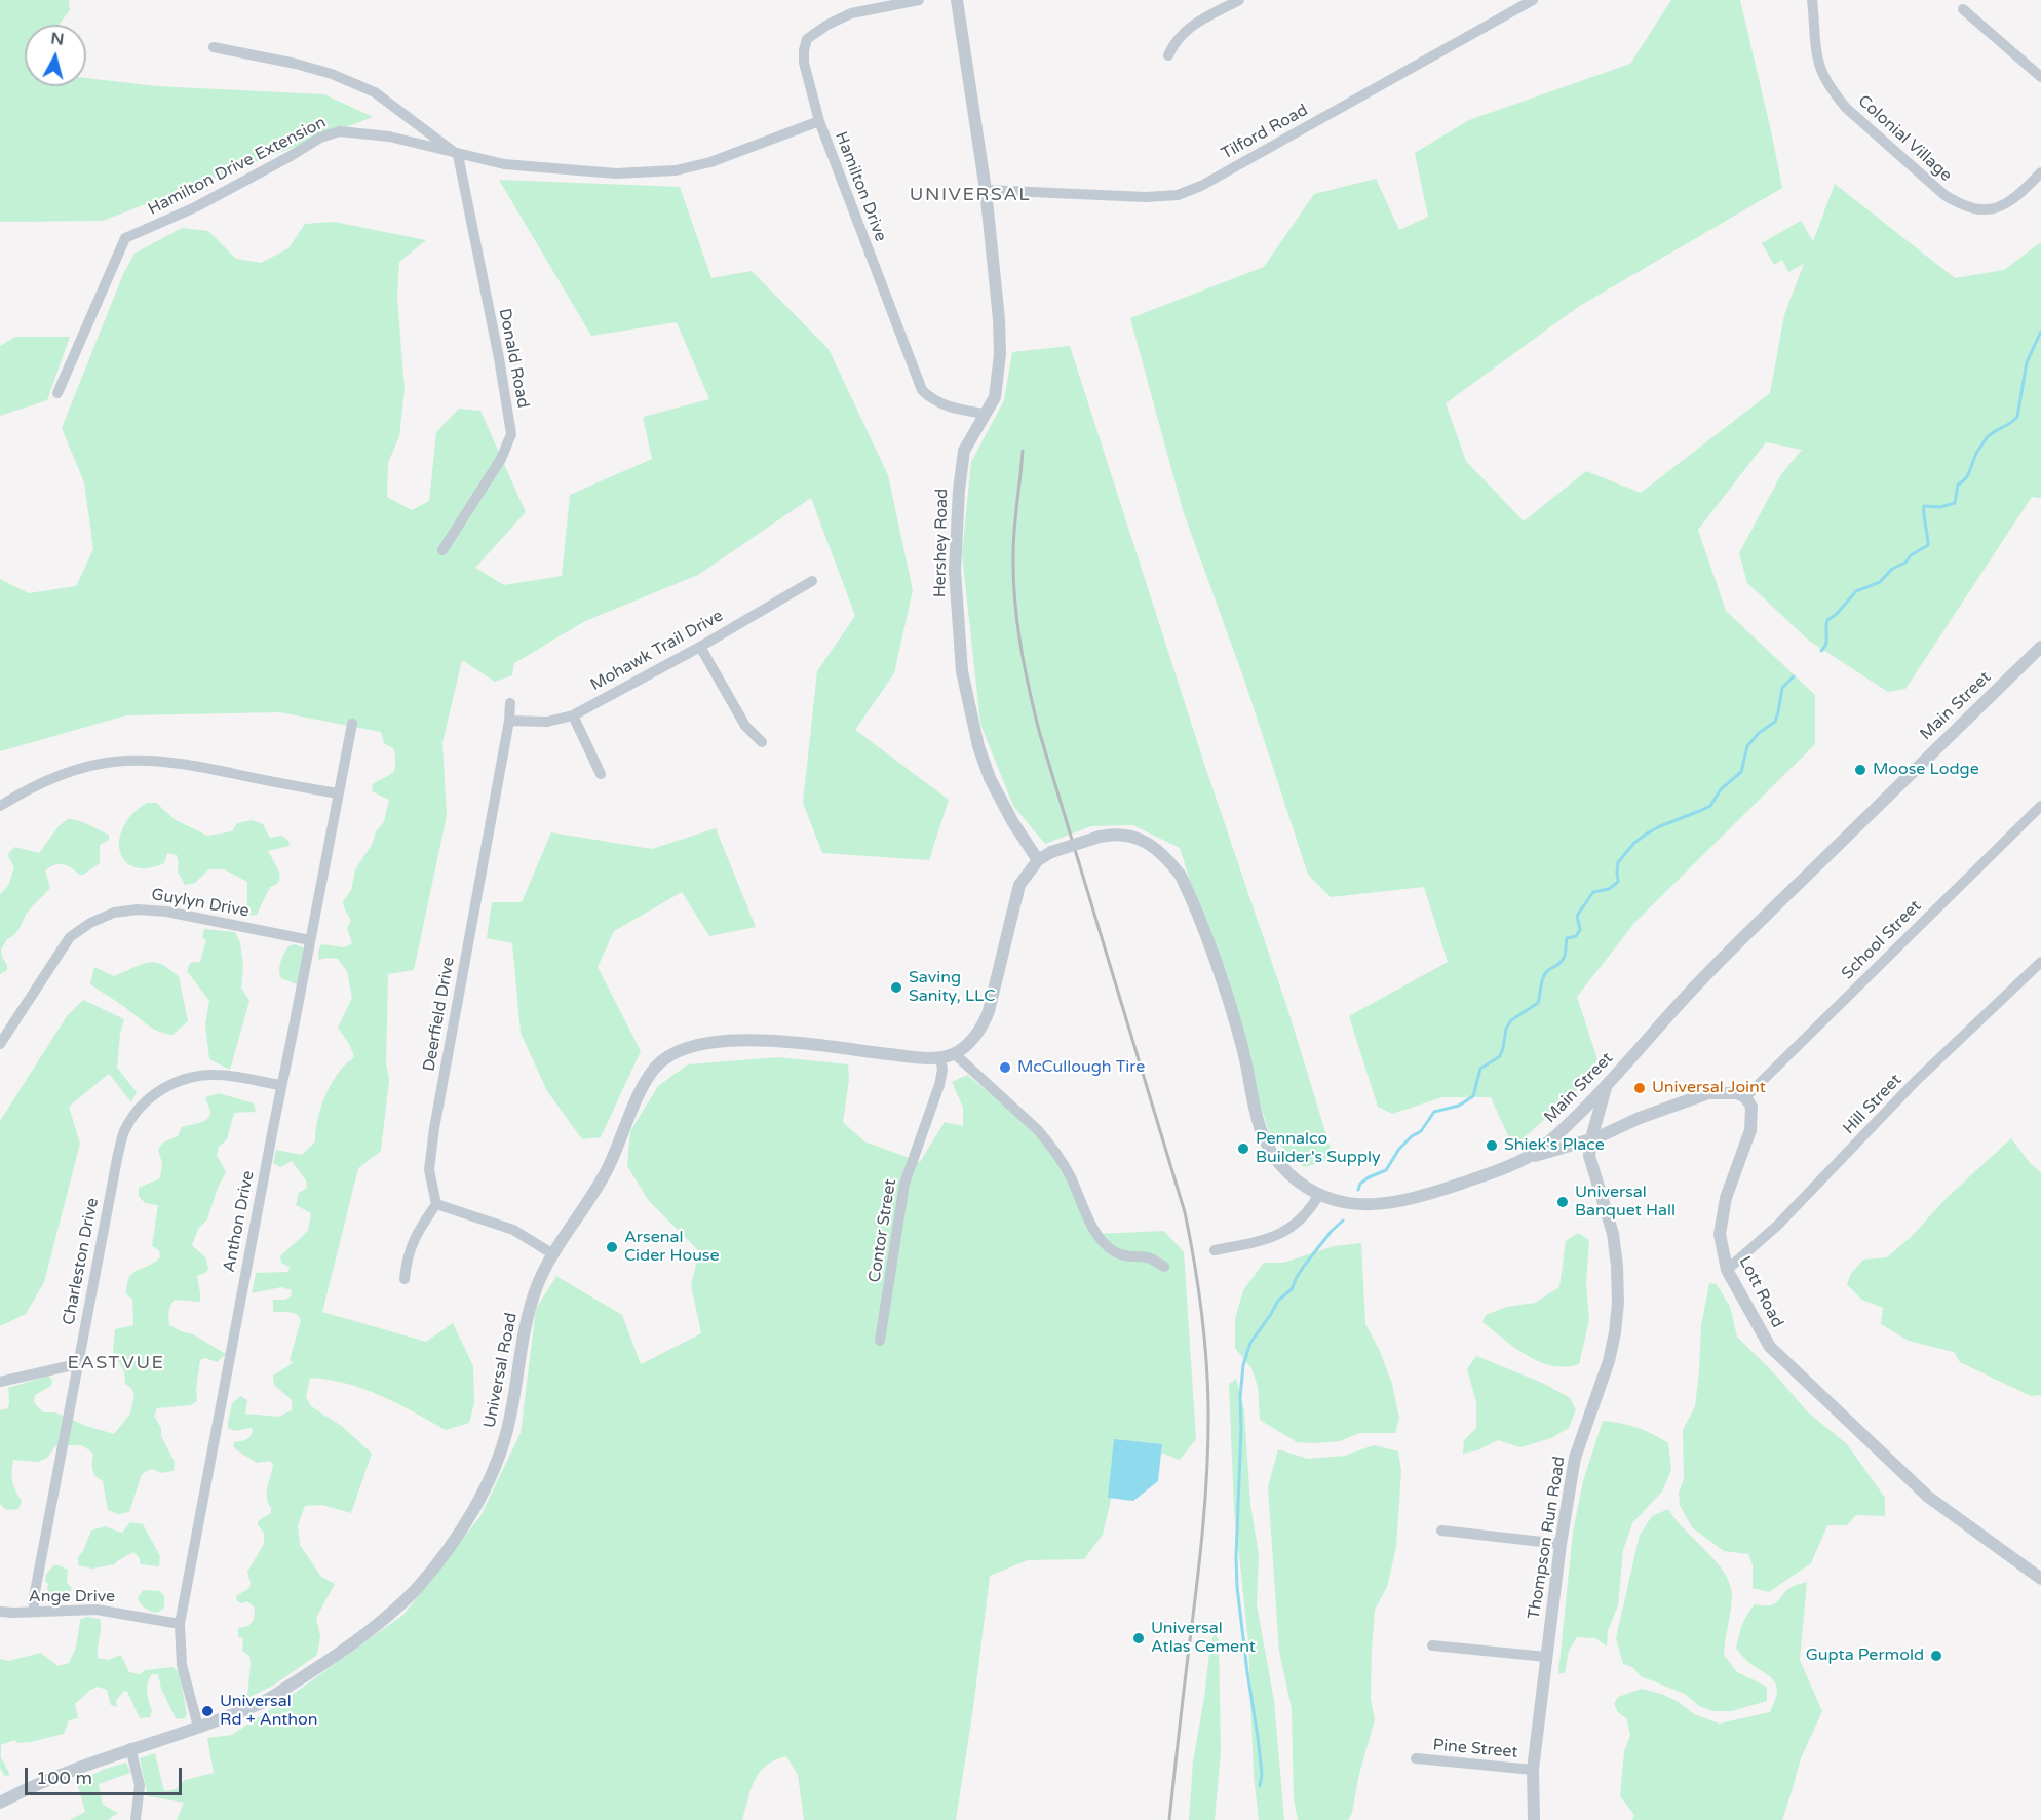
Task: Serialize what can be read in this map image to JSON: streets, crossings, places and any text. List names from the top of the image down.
{
  "streets": {
    "street": [
      "Tilford Road",
      "Colonial Village",
      "Hamilton Drive Extension",
      "Hamilton Drive",
      "Donald Road",
      "Hershey Road",
      "Mohawk Trail Drive",
      "Main Street",
      "Guylyn Drive",
      "School Street",
      "Deerfield Drive",
      "Hill Street",
      "Anthon Drive",
      "Contor Street",
      "Charleston Drive",
      "Lott Road",
      "Universal Road",
      "Thompson Run Road",
      "Ange Drive",
      "Pine Street"
    ]
  },
  "crossings": [
    ["Tilford Road", "Hershey Road"],
    ["Hamilton Drive Extension", "Hamilton Drive"],
    ["Hamilton Drive Extension", "Donald Road"],
    ["Hamilton Drive", "Hershey Road"],
    ["Hershey Road", "Main Street"],
    ["Mohawk Trail Drive", "Deerfield Drive"],
    ["Main Street", "Thompson Run Road"],
    ["Guylyn Drive", "Anthon Drive"],
    ["School Street", "Lott Road"],
    ["Hill Street", "Lott Road"],
    ["Anthon Drive", "Charleston Drive"],
    ["Anthon Drive", "Universal Road"],
    ["Anthon Drive", "Ange Drive"],
    ["Contor Street", "Universal Road"],
    ["Charleston Drive", "Ange Drive"],
    ["Thompson Run Road", "Pine Street"]
  ],
  "districts": ["UNIVERSAL", "EASTVUE"],
  "places": [
    "Moose Lodge",
    "Saving Sanity, LLC",
    "McCullough Tire",
    "Universal Joint",
    "Shiek's Place",
    "Pennalco Builder's Supply",
    "Universal Banquet Hall",
    "Arsenal Cider House",
    "Universal Atlas Cement",
    "Gupta Permold",
    "Universal Rd + Anthon"
  ],
  "scale_bar": "100 m",
  "north": "top"
}
